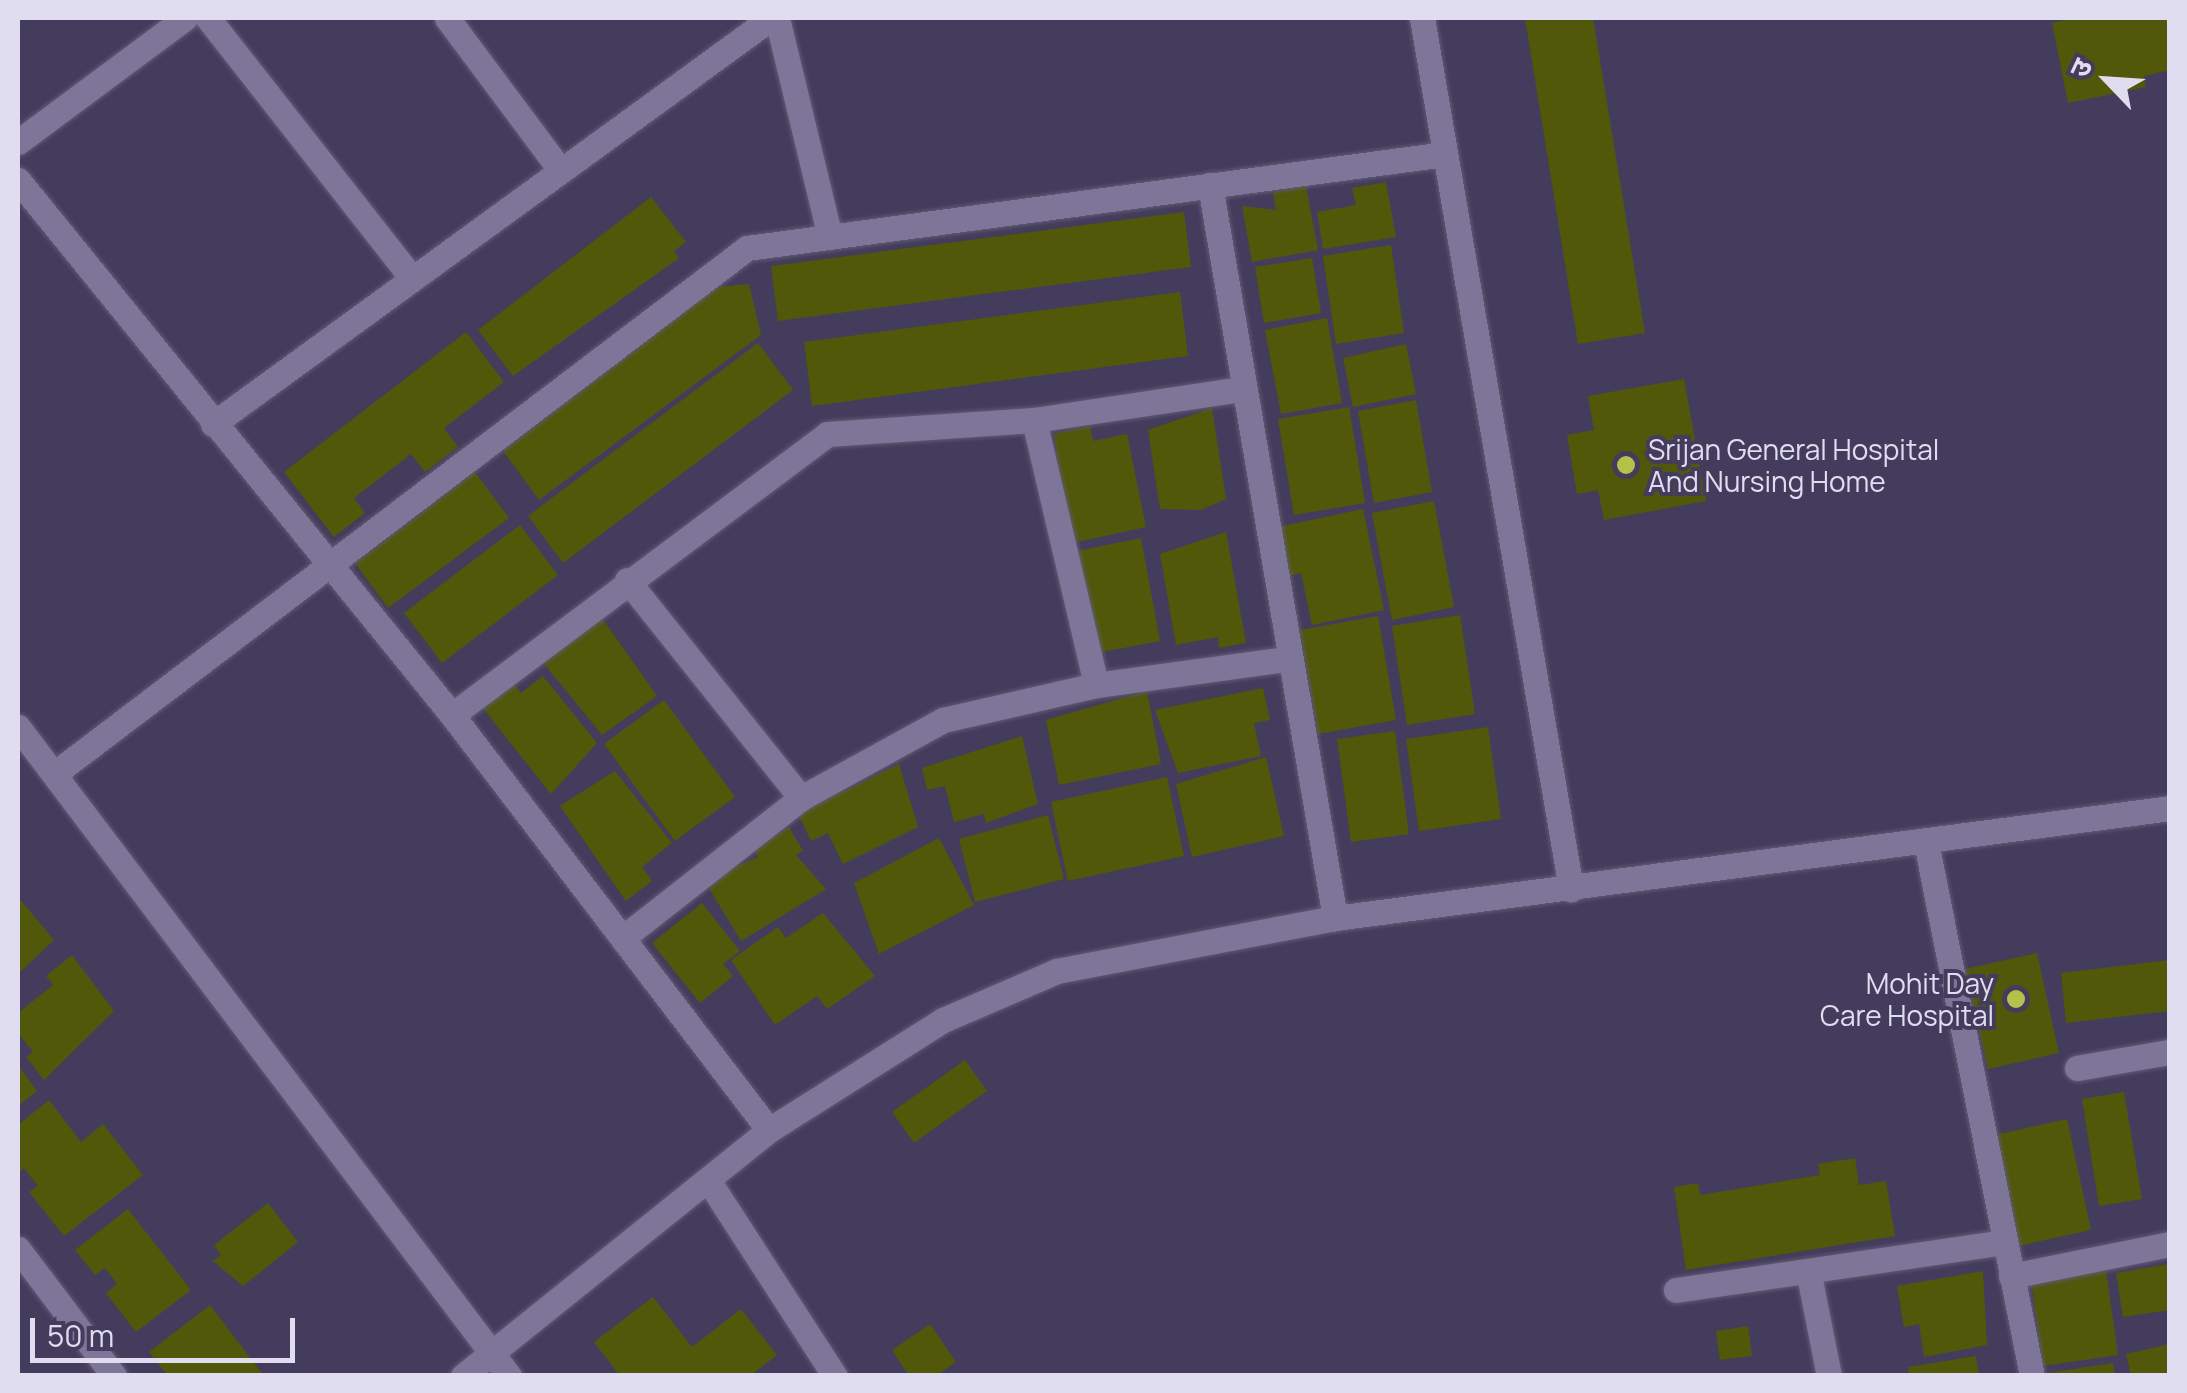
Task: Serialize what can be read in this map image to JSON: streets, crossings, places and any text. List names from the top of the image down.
{
  "places": ["Srijan General Hospital And Nursing Home", "Mohit Day Care Hospital"],
  "scale_bar": "50 m",
  "north": "top left"
}
